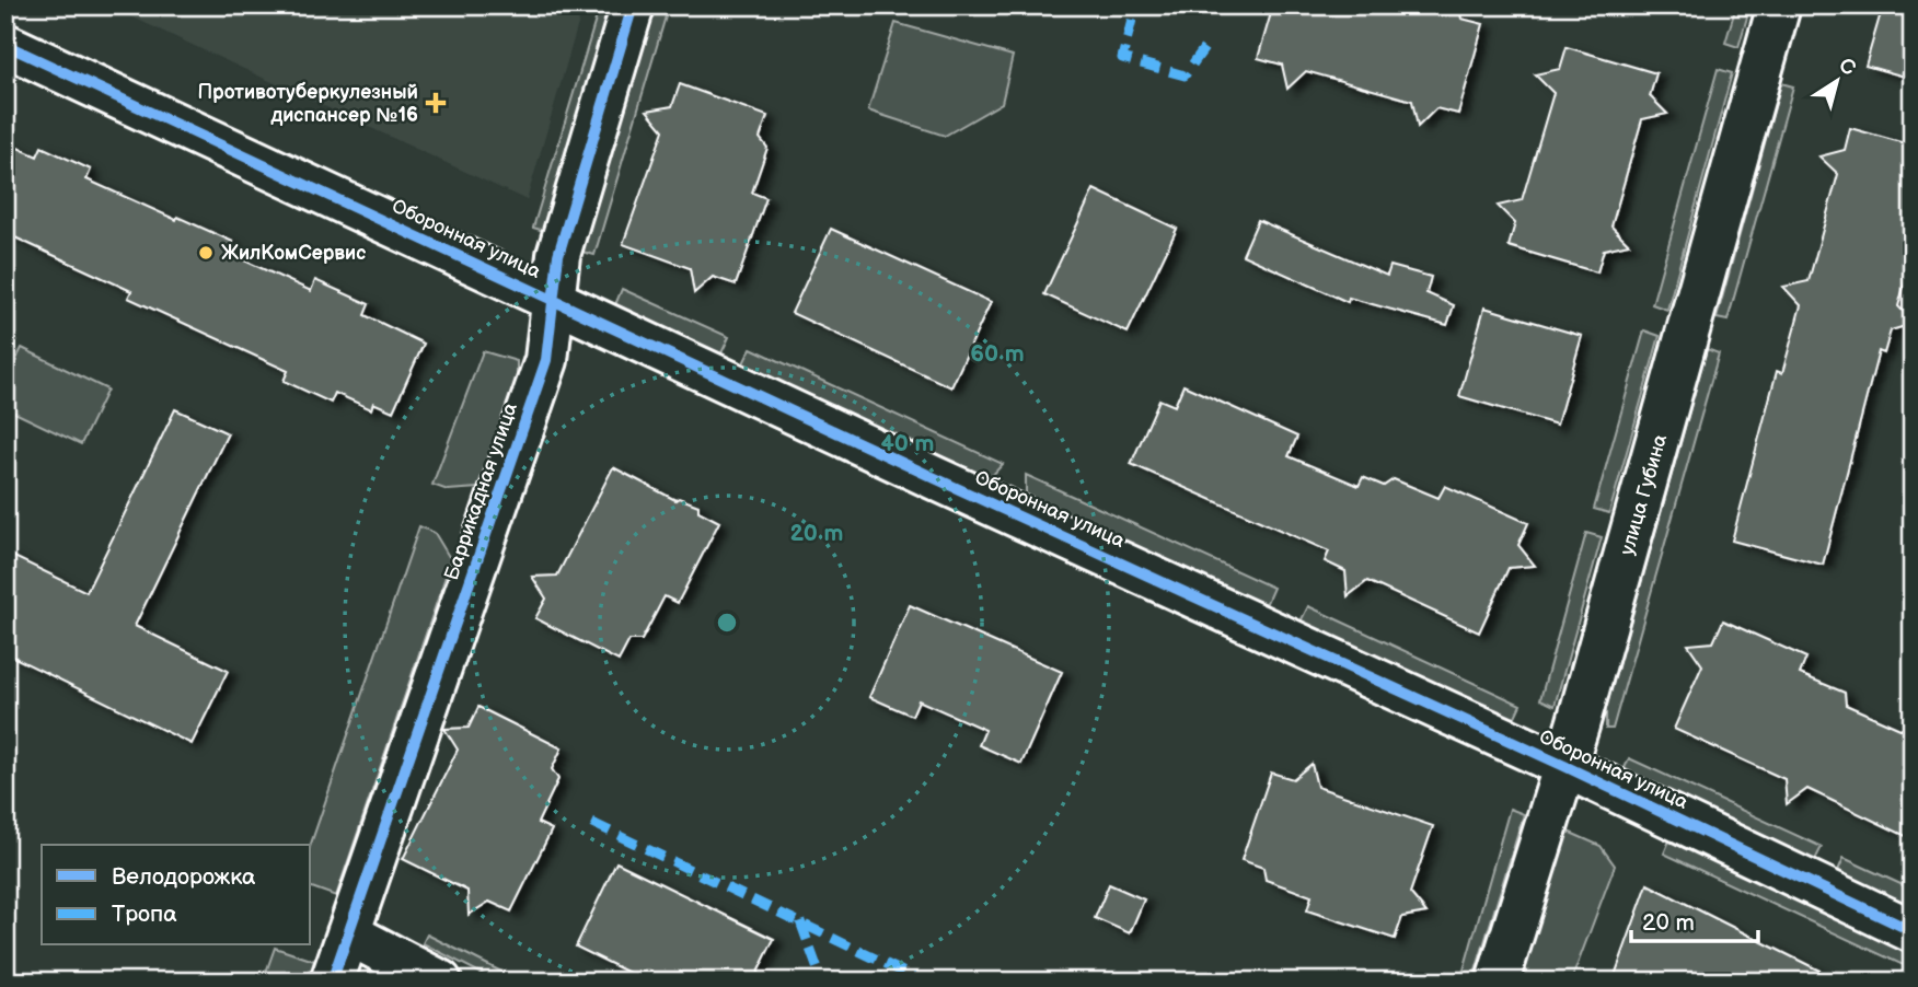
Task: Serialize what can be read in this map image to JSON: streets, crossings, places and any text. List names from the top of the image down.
{
  "streets": {
    "street": ["Оборонная улица", "Баррикадная улица", "улица Губина"]
  },
  "crossings": [
    ["Оборонная улица", "Баррикадная улица"],
    ["Оборонная улица", "улица Губина"]
  ],
  "places": {
    "health": ["Противотуберкулезный диспансер №16"],
    "other": ["ЖилКомСервис"]
  },
  "legend": ["Велодорожка", "Тропа"],
  "scale_bar": "20 m",
  "north": "top right",
  "rings": ["60 m", "40 m", "20 m"]
}
